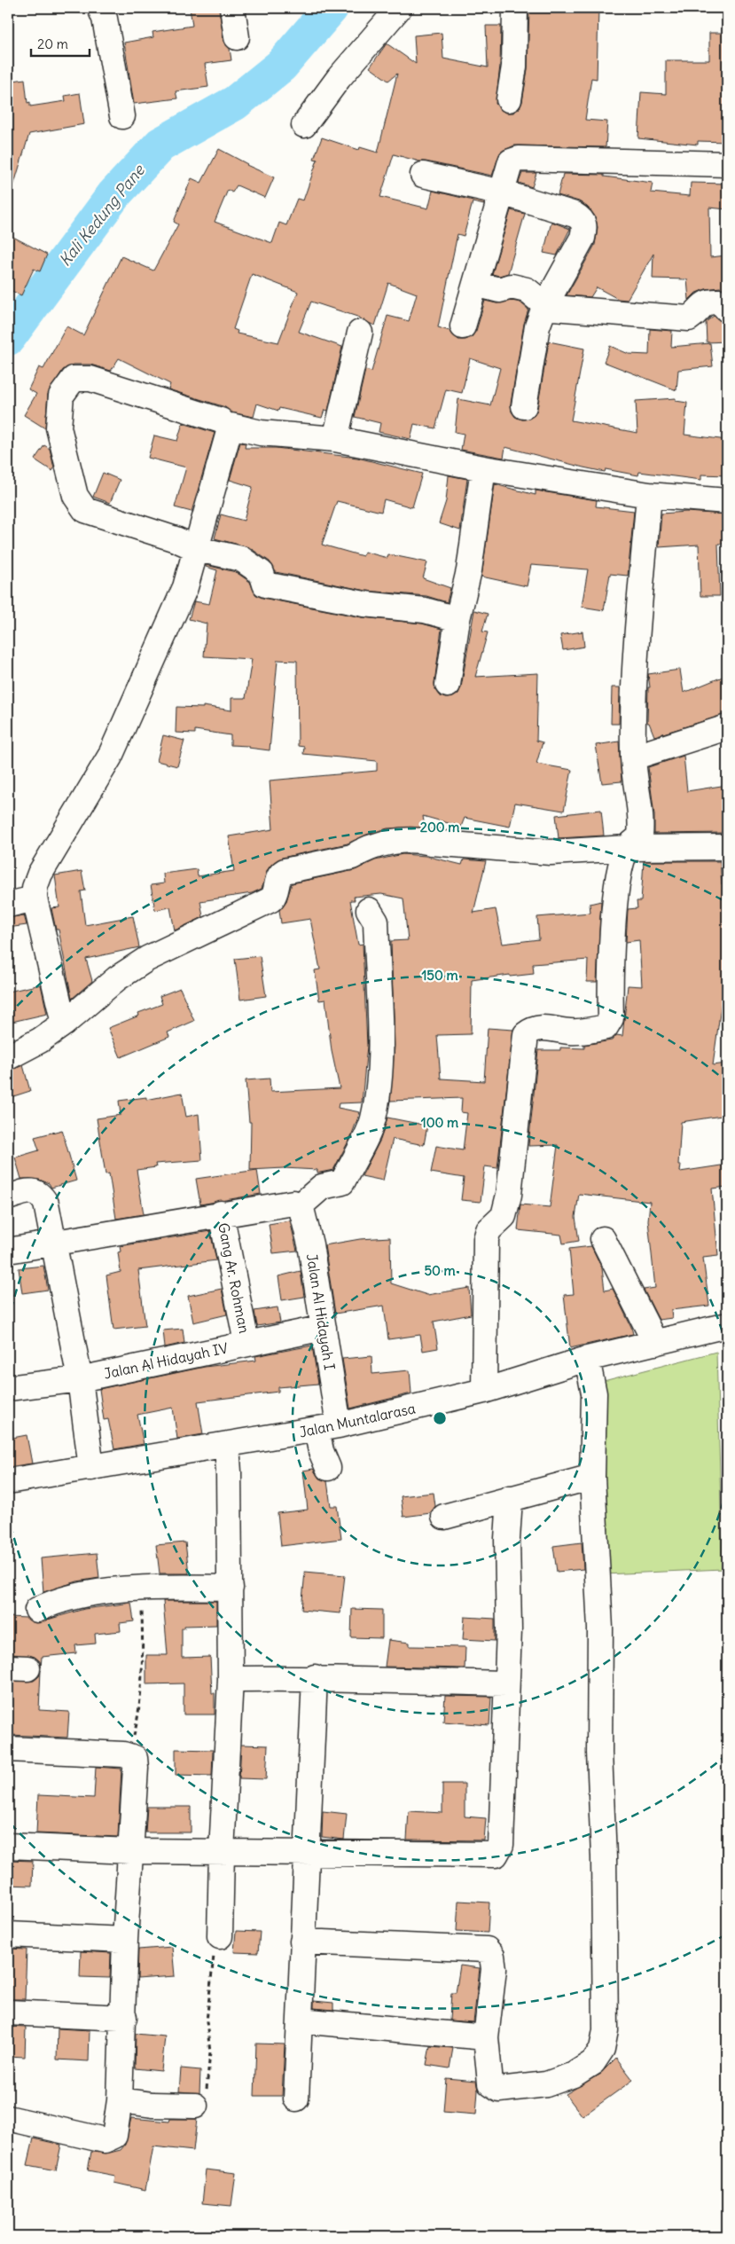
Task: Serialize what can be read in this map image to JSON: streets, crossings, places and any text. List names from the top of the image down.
{
  "streets": {
    "street": [
      "Gang Ar. Rohman",
      "Jalan Al Hidayah I",
      "Jalan Al Hidayah IV",
      "Jalan Muntalarasa"
    ]
  },
  "crossings": [
    ["Gang Ar. Rohman", "Jalan Al Hidayah IV"],
    ["Jalan Al Hidayah I", "Jalan Al Hidayah IV"],
    ["Jalan Al Hidayah I", "Jalan Muntalarasa"]
  ],
  "water": ["Kali Kedung Pane"],
  "scale_bar": "20 m",
  "rings": [
    "200 m",
    "150 m",
    "100 m",
    "50 m"
  ]
}
